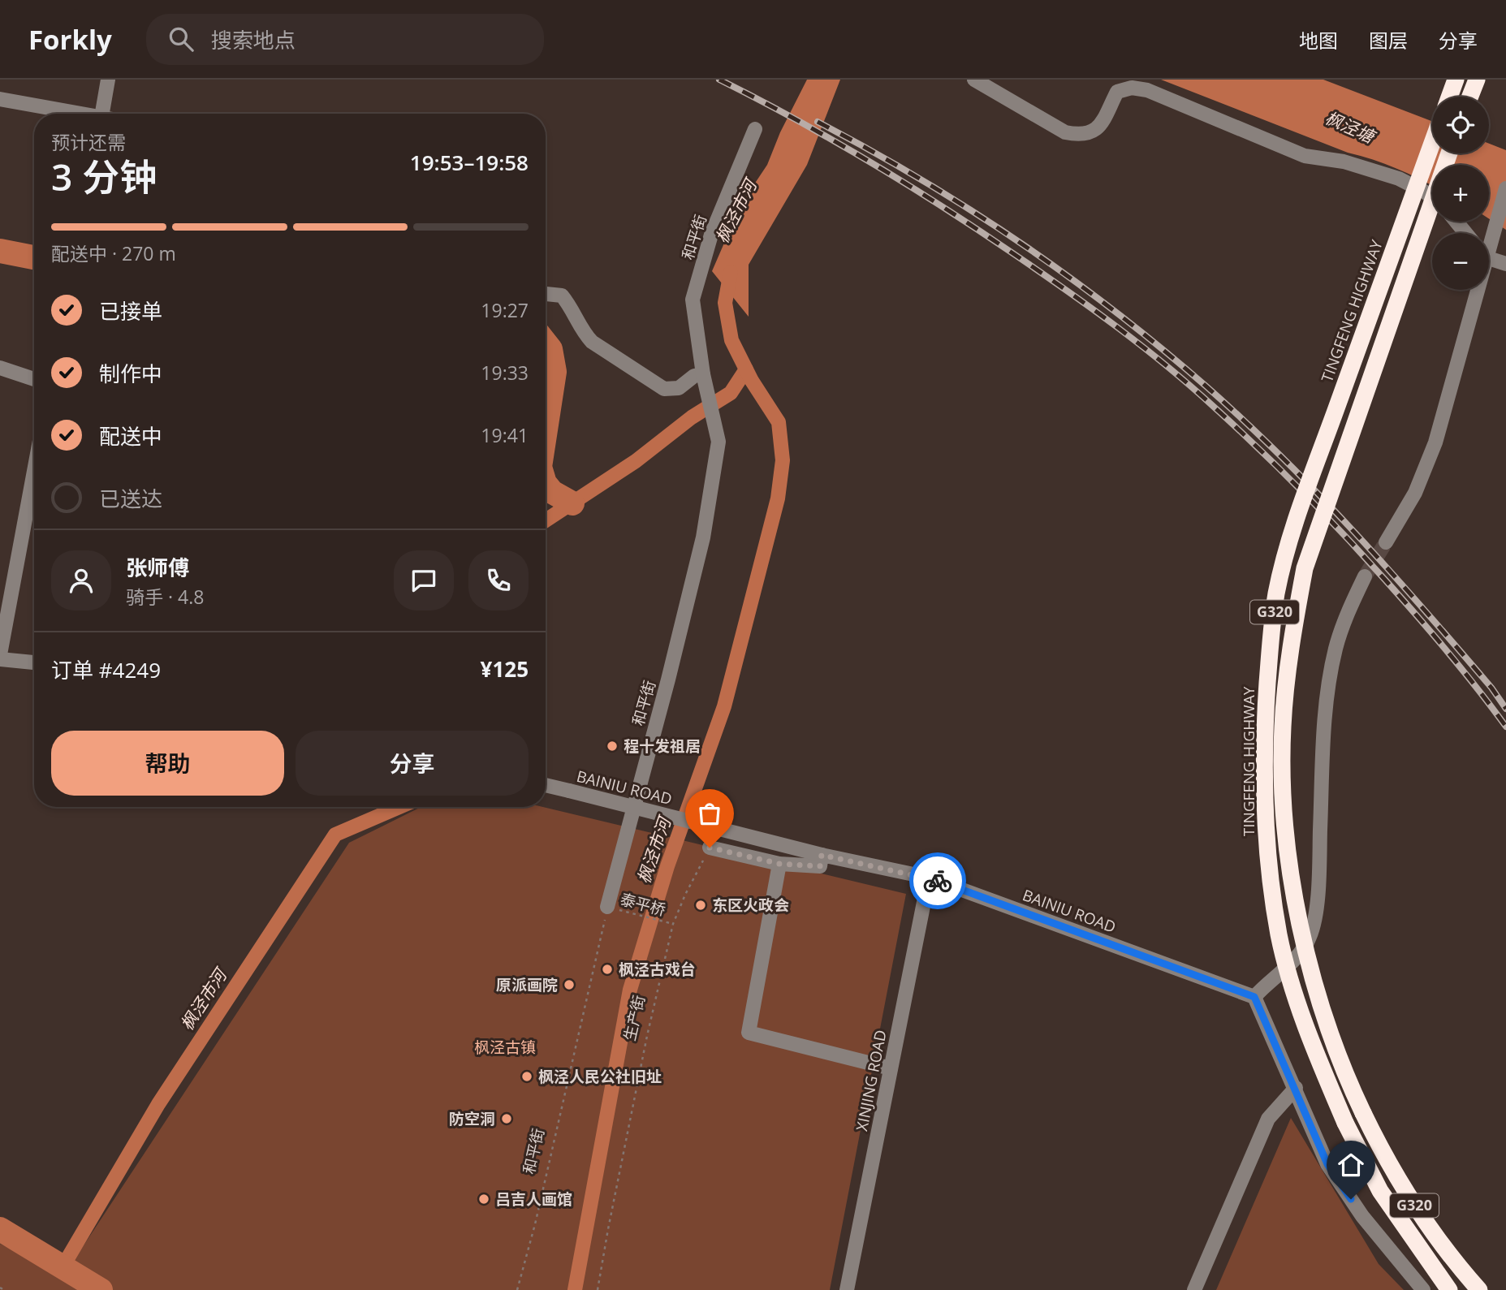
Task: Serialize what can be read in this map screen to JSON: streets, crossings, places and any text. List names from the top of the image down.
{
  "streets": {
    "highway": ["TINGFENG HIGHWAY", "G320"],
    "street": ["和平街", "BAINIU ROAD", "XINJING ROAD"],
    "path": ["泰平桥", "生产街"]
  },
  "crossings": [
    ["和平街", "泰平桥"],
    ["BAINIU ROAD", "XINJING ROAD"],
    ["泰平桥", "生产街"]
  ],
  "water": ["枫泾塘", "枫泾市河"],
  "parks": ["枫泾古镇"],
  "places": [
    "程十发祖居",
    "东区火政会",
    "枫泾古戏台",
    "原派画院",
    "枫泾人民公社旧址",
    "防空洞",
    "吕吉人画馆"
  ],
  "page": {
    "header": "Forkly",
    "search": "搜索地点",
    "nav": ["地图", "图层", "分享"],
    "map_buttons": ["+", "−"],
    "heading": ["3 分钟", "预计还需", "19:53–19:58"],
    "panel": [
      "张师傅",
      "骑手 · 4.8",
      "订单 #4249",
      "¥125"
    ],
    "bar": "配送中 · 270 m",
    "list": [
      ["已接单", "19:27"],
      ["制作中", "19:33"],
      ["配送中", "19:41"],
      "已送达"
    ],
    "buttons": ["帮助", "分享"]
  }
}
